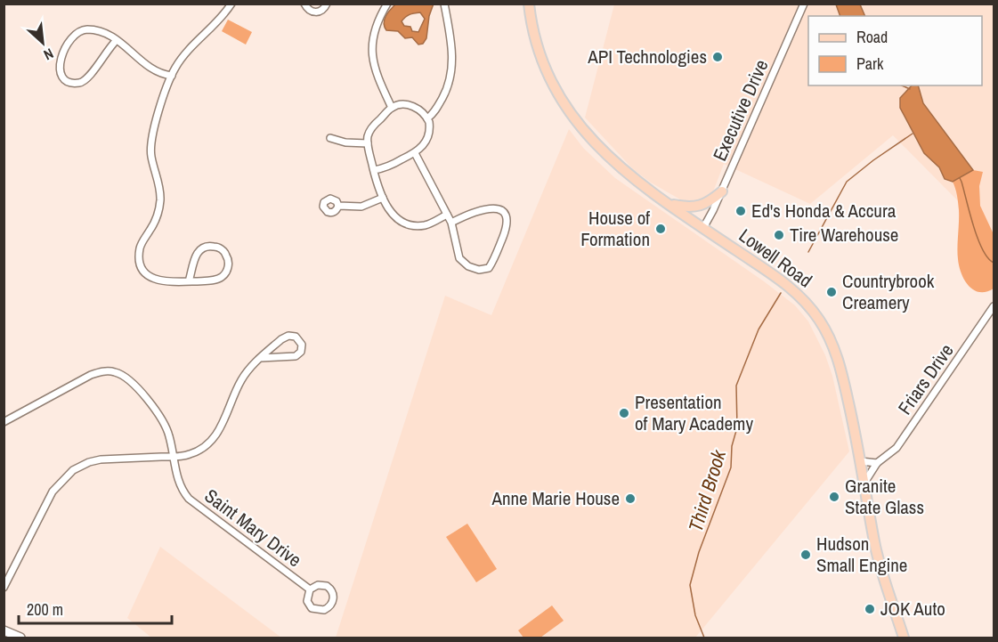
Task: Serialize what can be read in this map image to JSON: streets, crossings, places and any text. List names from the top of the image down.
{
  "streets": {
    "main road": ["Lowell Road"],
    "street": ["Executive Drive", "Friars Drive", "Saint Mary Drive"]
  },
  "crossings": [
    ["Executive Drive", "Lowell Road"],
    ["Lowell Road", "Friars Drive"]
  ],
  "water": ["Third Brook"],
  "places": [
    "API Technologies",
    "Ed's Honda & Accura",
    "House of Formation",
    "Tire Warehouse",
    "Countrybrook Creamery",
    "Presentation of Mary Academy",
    "Granite State Glass",
    "Anne Marie House",
    "Hudson Small Engine",
    "JOK Auto"
  ],
  "legend": ["Road", "Park"],
  "scale_bar": "200 m",
  "north": "bottom right"
}
